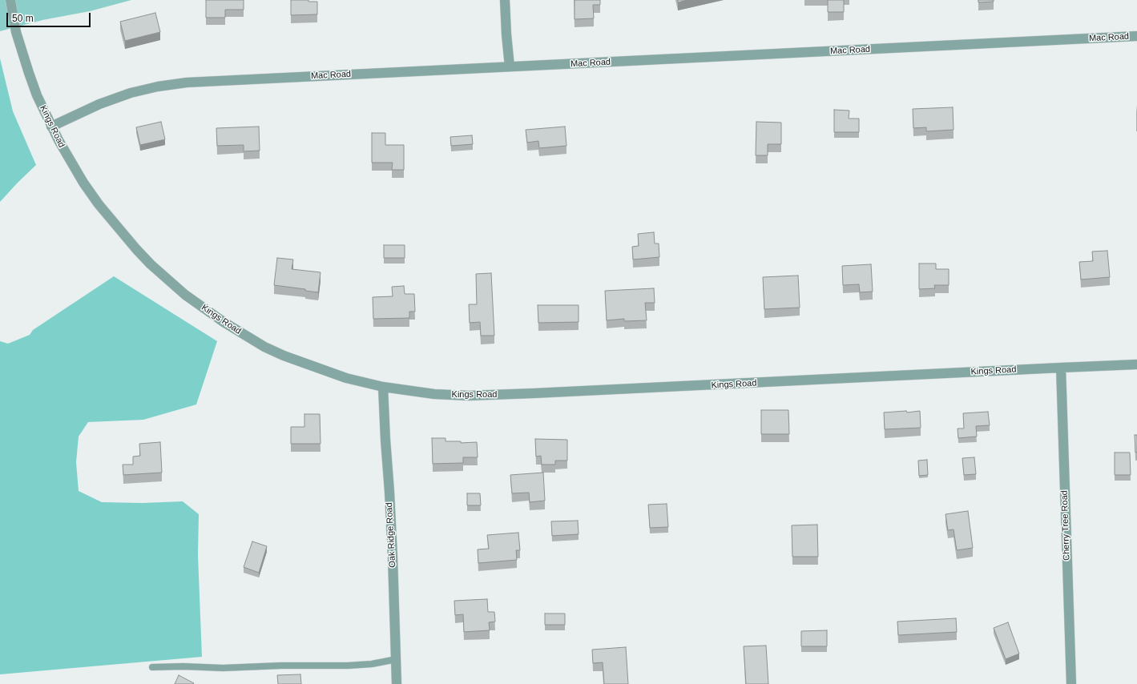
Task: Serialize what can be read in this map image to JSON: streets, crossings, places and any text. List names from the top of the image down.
{
  "streets": {
    "street": [
      "Mac Road",
      "Kings Road",
      "Cherry Tree Road",
      "Oak Ridge Road"
    ]
  },
  "crossings": [
    ["Mac Road", "Kings Road"],
    ["Kings Road", "Cherry Tree Road"],
    ["Kings Road", "Oak Ridge Road"]
  ],
  "scale_bar": "50 m"
}
